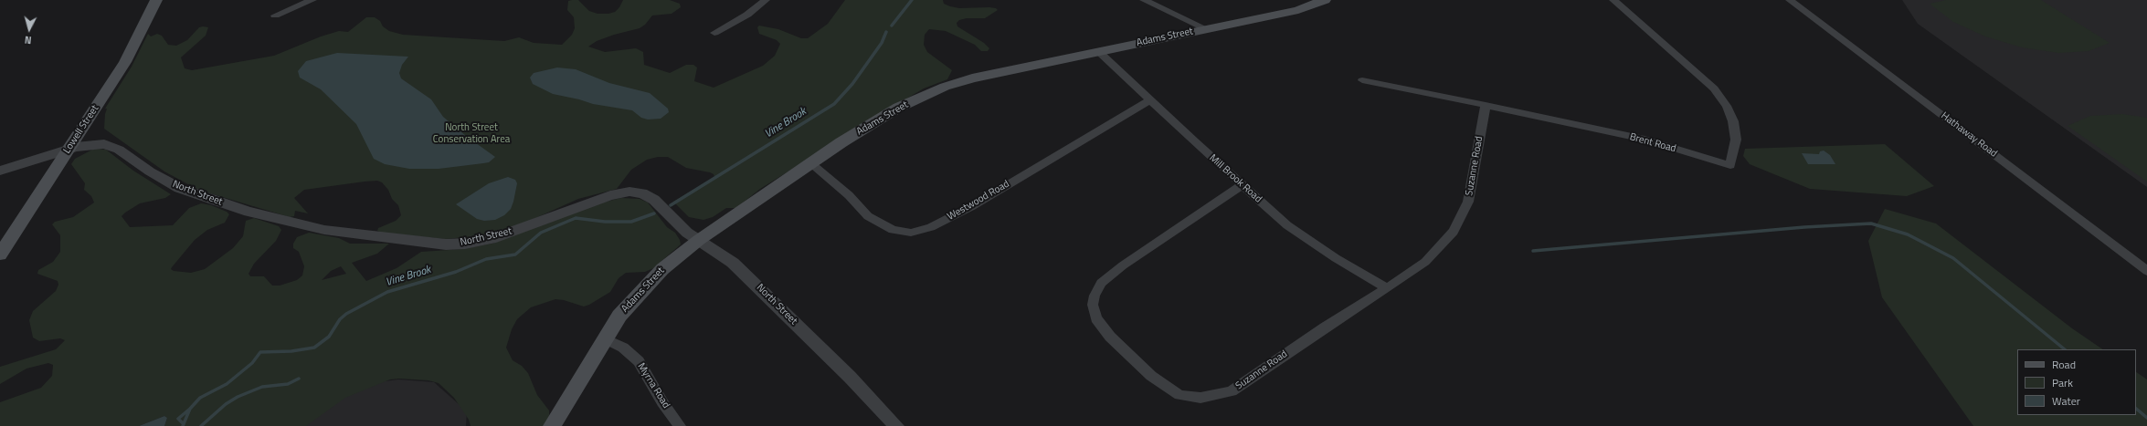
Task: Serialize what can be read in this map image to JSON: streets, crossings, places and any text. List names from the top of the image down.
{
  "streets": {
    "main road": ["Adams Street", "Lowell Street"],
    "street": [
      "Hathaway Road",
      "Brent Road",
      "Suzanne Road",
      "Mill Brook Road",
      "North Street",
      "Westwood Road",
      "Myrna Road"
    ]
  },
  "crossings": [
    ["Adams Street", "Mill Brook Road"],
    ["Adams Street", "North Street"],
    ["Adams Street", "Westwood Road"],
    ["Adams Street", "Myrna Road"],
    ["Lowell Street", "North Street"],
    ["Brent Road", "Suzanne Road"],
    ["Suzanne Road", "Mill Brook Road"],
    ["Mill Brook Road", "Westwood Road"]
  ],
  "water": ["Vine Brook"],
  "parks": ["North Street Conservation Area"],
  "legend": ["Road", "Park", "Water"],
  "north": "bottom"
}
